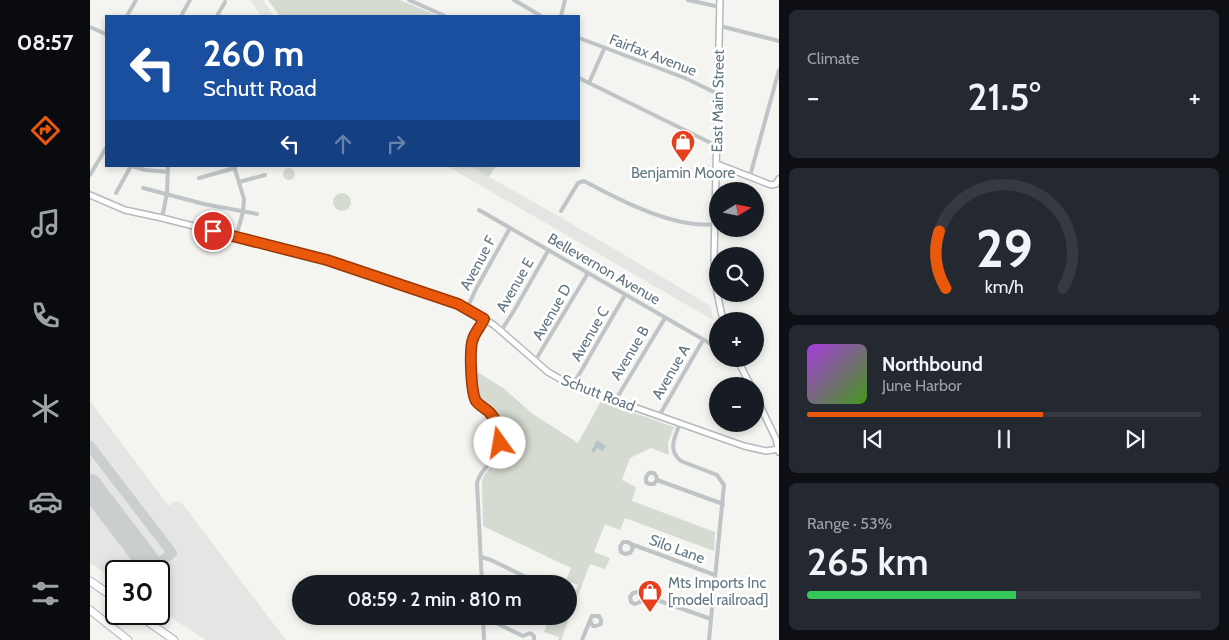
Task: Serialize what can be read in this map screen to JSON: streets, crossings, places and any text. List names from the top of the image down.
{
  "streets": {
    "street": [
      "Fairfax Avenue",
      "East Main Street",
      "Avenue F",
      "Bellevernon Avenue",
      "Avenue E",
      "Avenue D",
      "Avenue C",
      "Avenue B",
      "Avenue A",
      "Schutt Road",
      "Silo Lane"
    ]
  },
  "crossings": [
    ["Fairfax Avenue", "East Main Street"],
    ["Avenue F", "Bellevernon Avenue"],
    ["Avenue F", "Schutt Road"],
    ["Bellevernon Avenue", "Avenue E"],
    ["Bellevernon Avenue", "Avenue D"],
    ["Bellevernon Avenue", "Avenue C"],
    ["Bellevernon Avenue", "Avenue B"],
    ["Bellevernon Avenue", "Avenue A"],
    ["Avenue E", "Schutt Road"],
    ["Avenue D", "Schutt Road"],
    ["Avenue C", "Schutt Road"],
    ["Avenue B", "Schutt Road"],
    ["Avenue A", "Schutt Road"]
  ],
  "places": {
    "shop": ["Benjamin Moore", "Mts Imports Inc [model railroad]"]
  },
  "north": "right",
  "page": {
    "tabs": "08:57",
    "tile": [
      "Climate",
      ["Range · 53%", "265 km"]
    ],
    "turn": ["260 m", "Schutt Road"],
    "heat": ["−", "21.5°", "+"],
    "map_buttons": ["+", "−"],
    "song": ["Northbound", "June Harbor"],
    "limit": "30",
    "trip": "08:59 · 2 min · 810 m",
    "gauge": ["29", "km/h"]
  }
}
